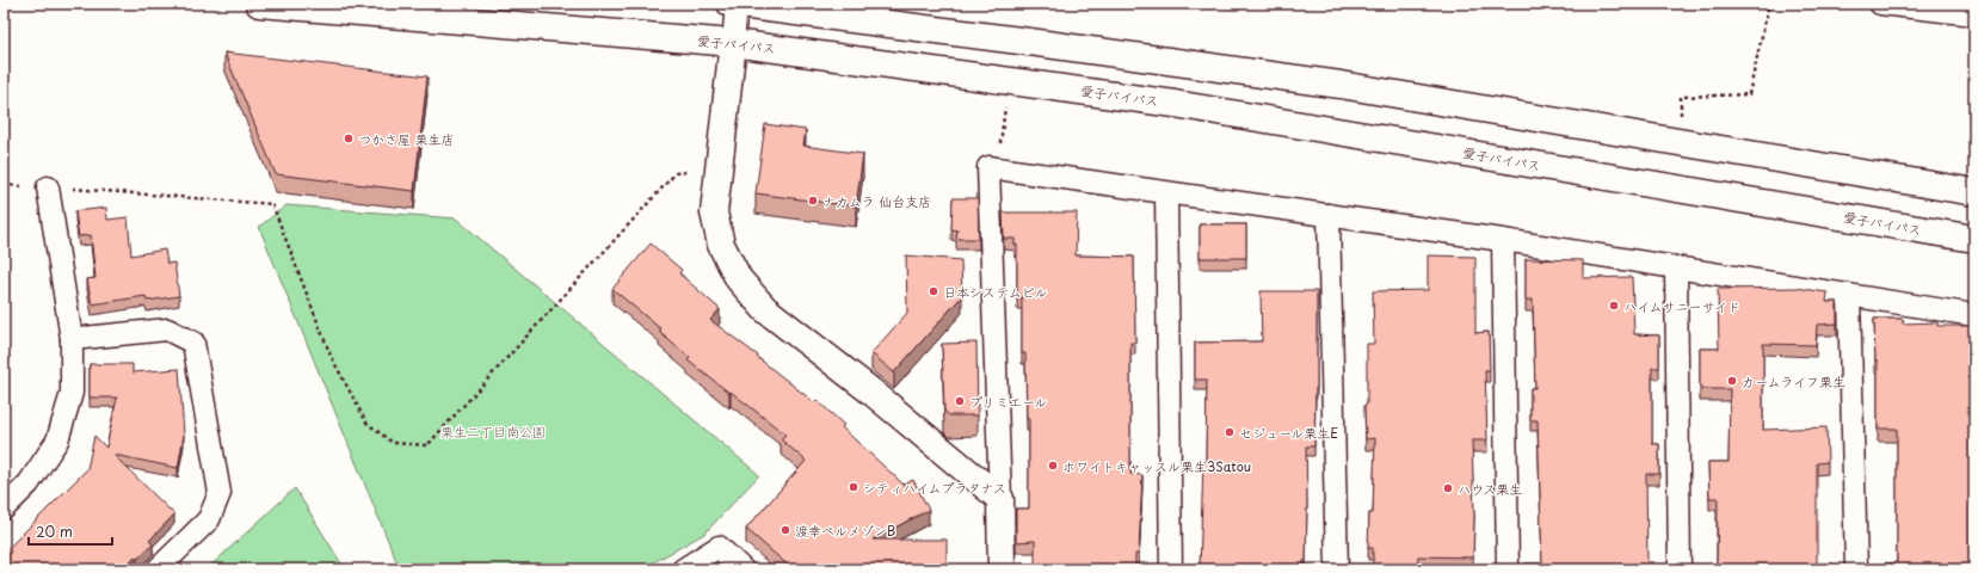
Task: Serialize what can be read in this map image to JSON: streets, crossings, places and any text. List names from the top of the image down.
{
  "streets": {
    "main road": ["愛子バイパス"]
  },
  "parks": ["栗生二丁目南公園"],
  "places": [
    "つかさ屋 栗生店",
    "ナカムラ 仙台支店",
    "日本システムビル",
    "ハイムサニーサイド",
    "カームライフ栗生",
    "プリミエール",
    "セジュール栗生E",
    "ホワイトキャッスル栗生3Satou",
    "シティハイムプラタナス",
    "ハウス栗生",
    "渡幸ベルメゾンB"
  ],
  "scale_bar": "20 m"
}
